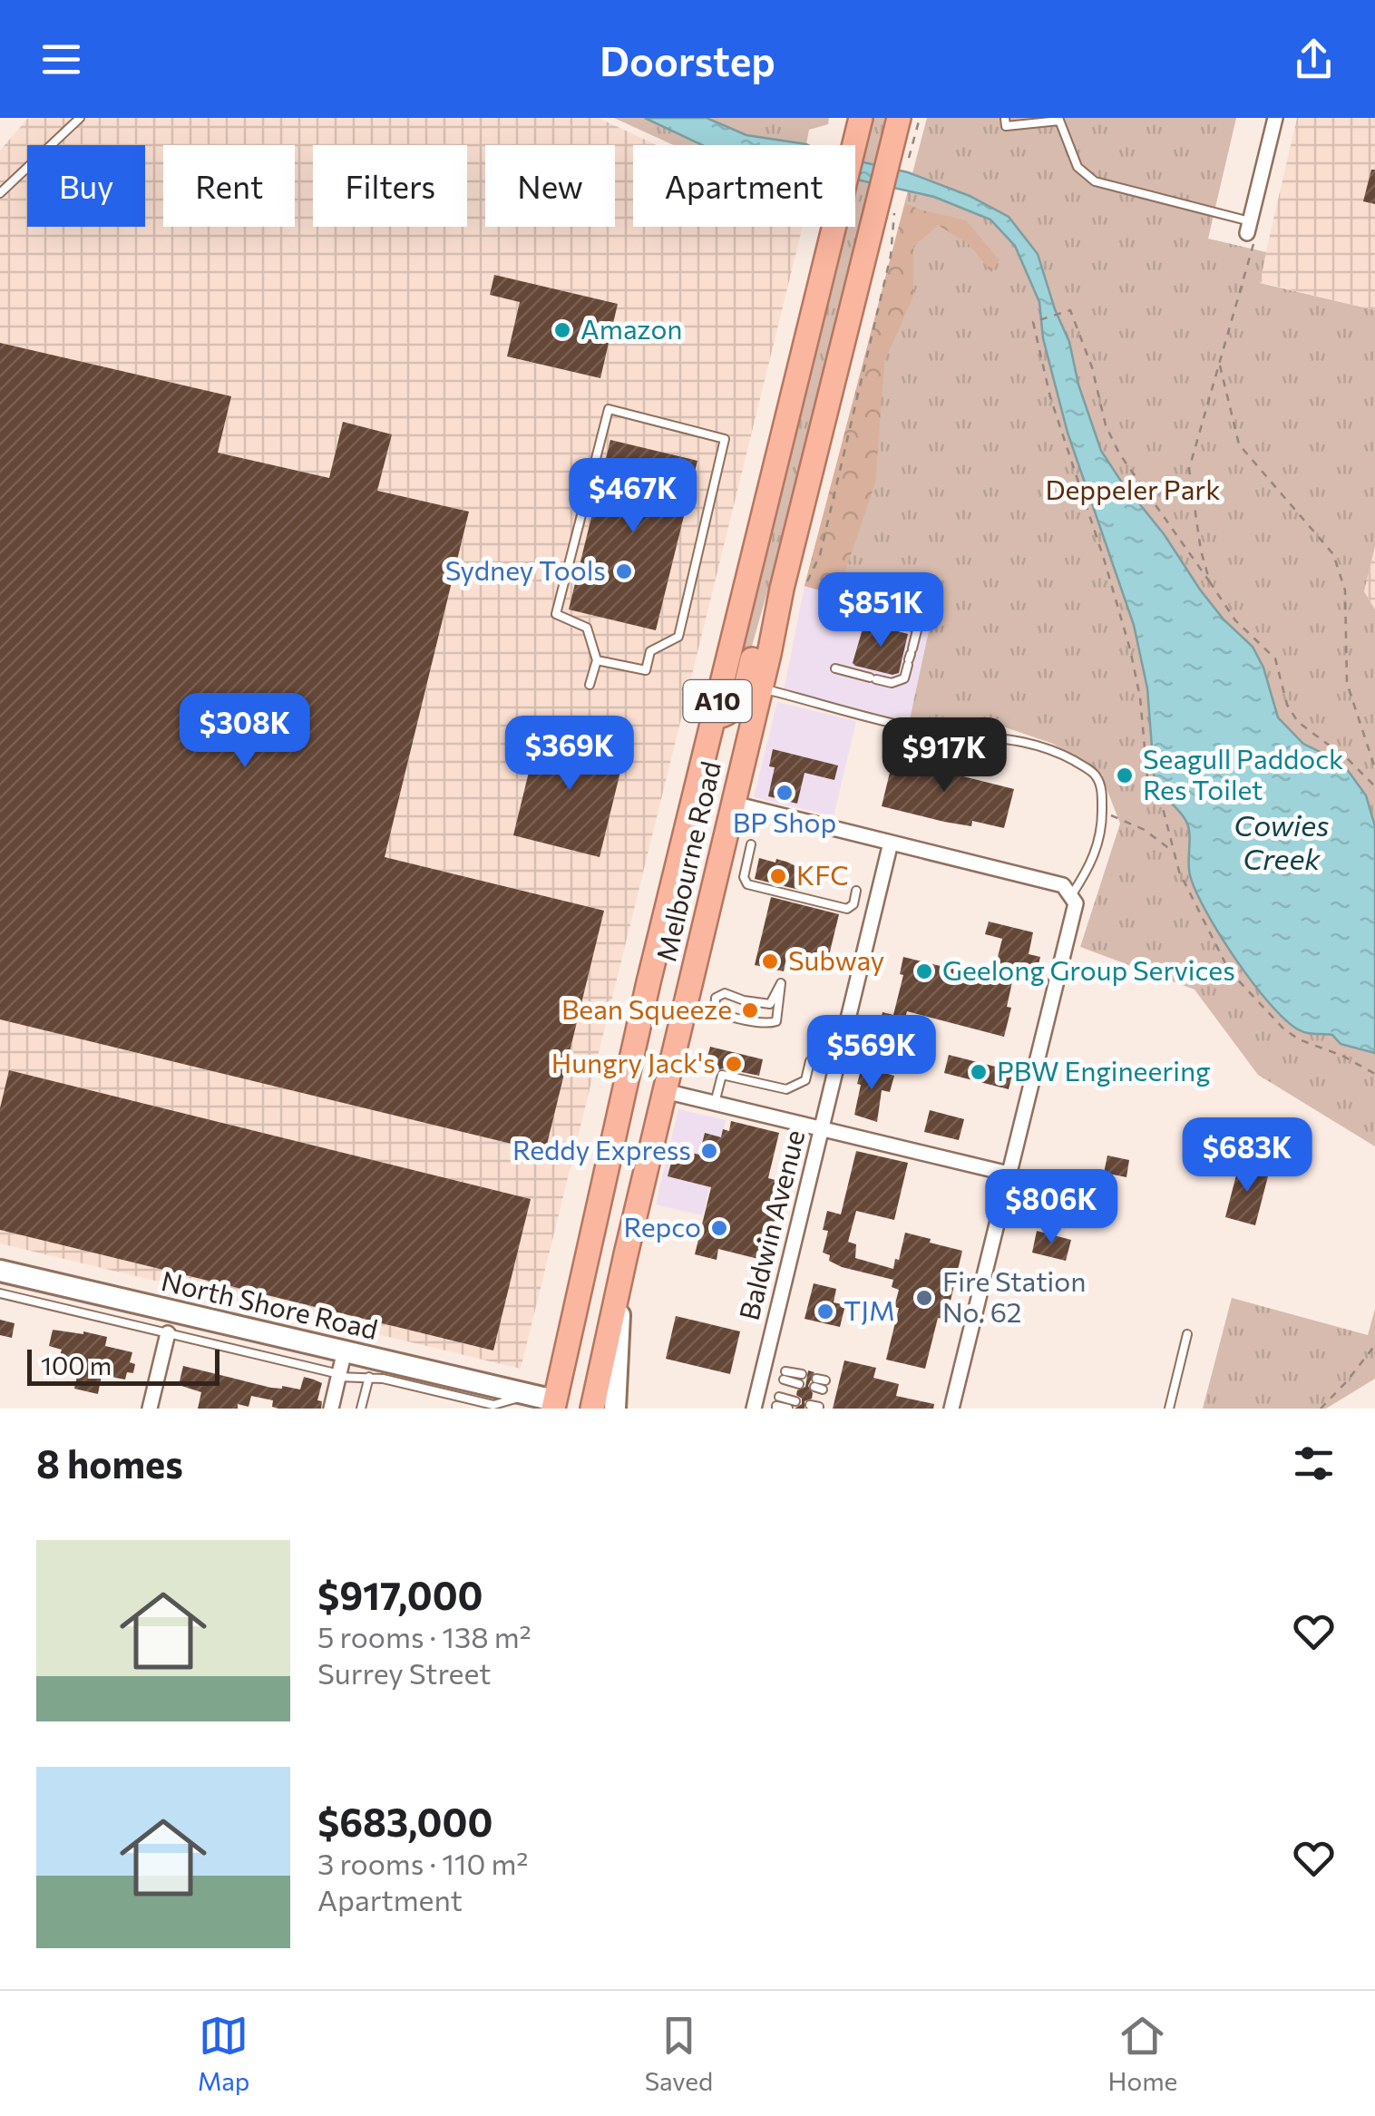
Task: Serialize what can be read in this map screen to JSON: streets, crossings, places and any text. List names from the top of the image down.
{
  "streets": {
    "highway": ["A10", "Melbourne Road"],
    "main road": ["North Shore Road"],
    "street": ["Baldwin Avenue"]
  },
  "crossings": [
    ["Melbourne Road", "North Shore Road"]
  ],
  "water": ["Cowies Creek"],
  "parks": ["Deppeler Park"],
  "places": [
    "Amazon",
    "Sydney Tools",
    "Seagull Paddock Res Toilet",
    "BP Shop",
    "KFC",
    "Subway",
    "Geelong Group Services",
    "Bean Squeeze",
    "Hungry Jack's",
    "PBW Engineering",
    "Reddy Express",
    "Repco",
    "Fire Station No. 62",
    "TJM"
  ],
  "scale_bar": "100 m",
  "page": {
    "header": "Doorstep",
    "chip": [
      "Buy",
      "Rent",
      "Filters",
      "New",
      "Apartment"
    ],
    "price": [
      "$467K",
      "$851K",
      "$308K",
      "$369K",
      "$917K",
      "$569K",
      "$683K",
      "$806K"
    ],
    "scale": "100 m",
    "heading": "8 homes",
    "list": [
      {
        "name": "$917,000",
        "note": "5 rooms · 138 m² · Surrey Street"
      },
      {
        "name": "$683,000",
        "note": "3 rooms · 110 m² · Apartment"
      }
    ],
    "tabs": ["Map", "Saved", "Home"]
  }
}
